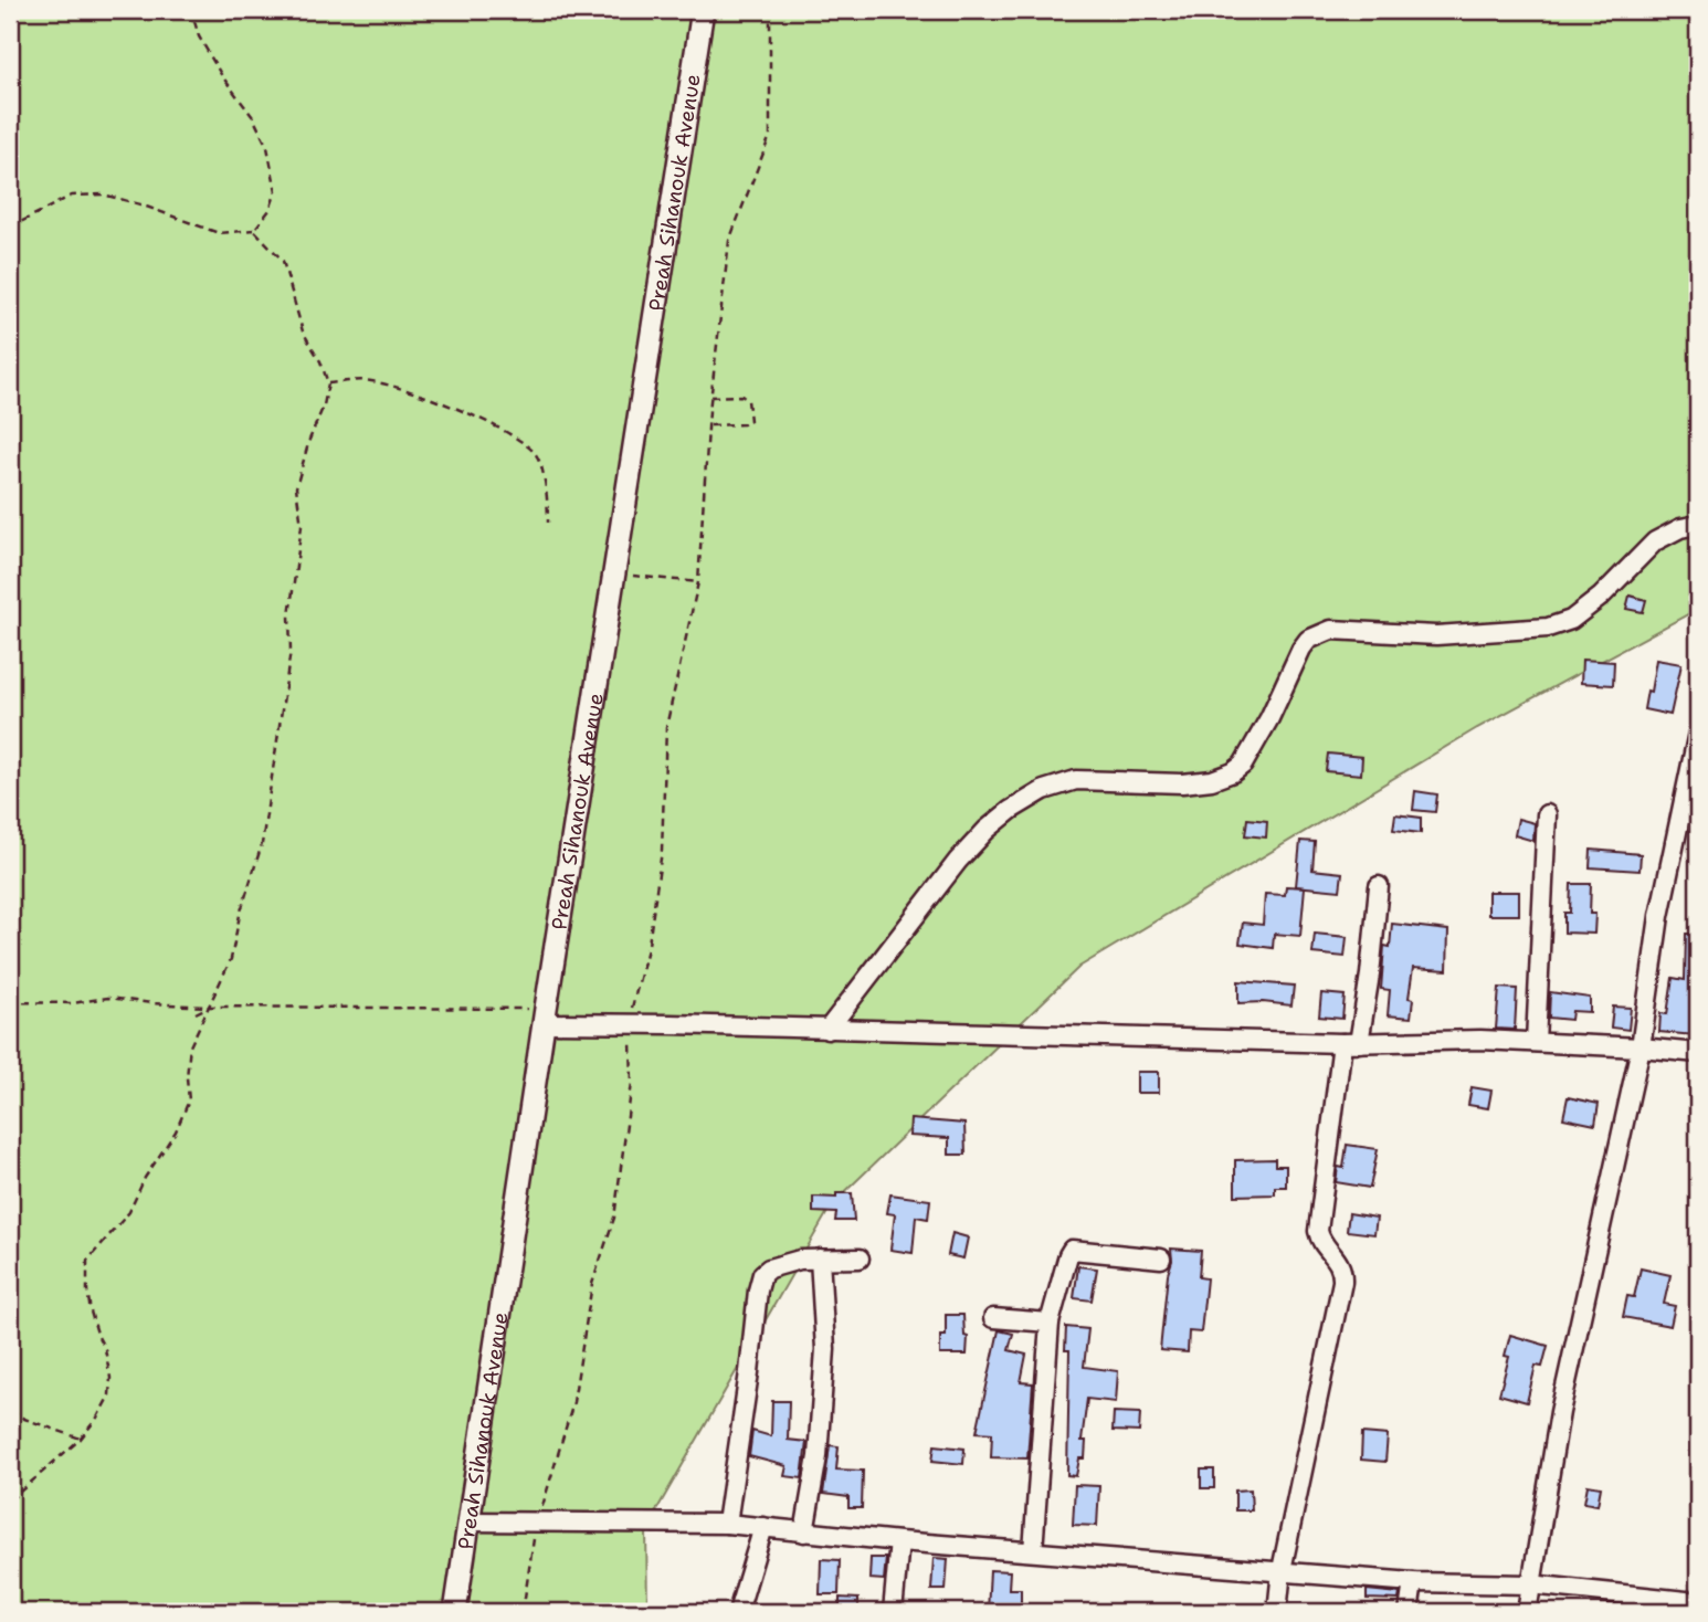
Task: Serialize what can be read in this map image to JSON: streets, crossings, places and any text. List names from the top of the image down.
{
  "streets": {
    "street": ["Preah Sihanouk Avenue"]
  }
}
